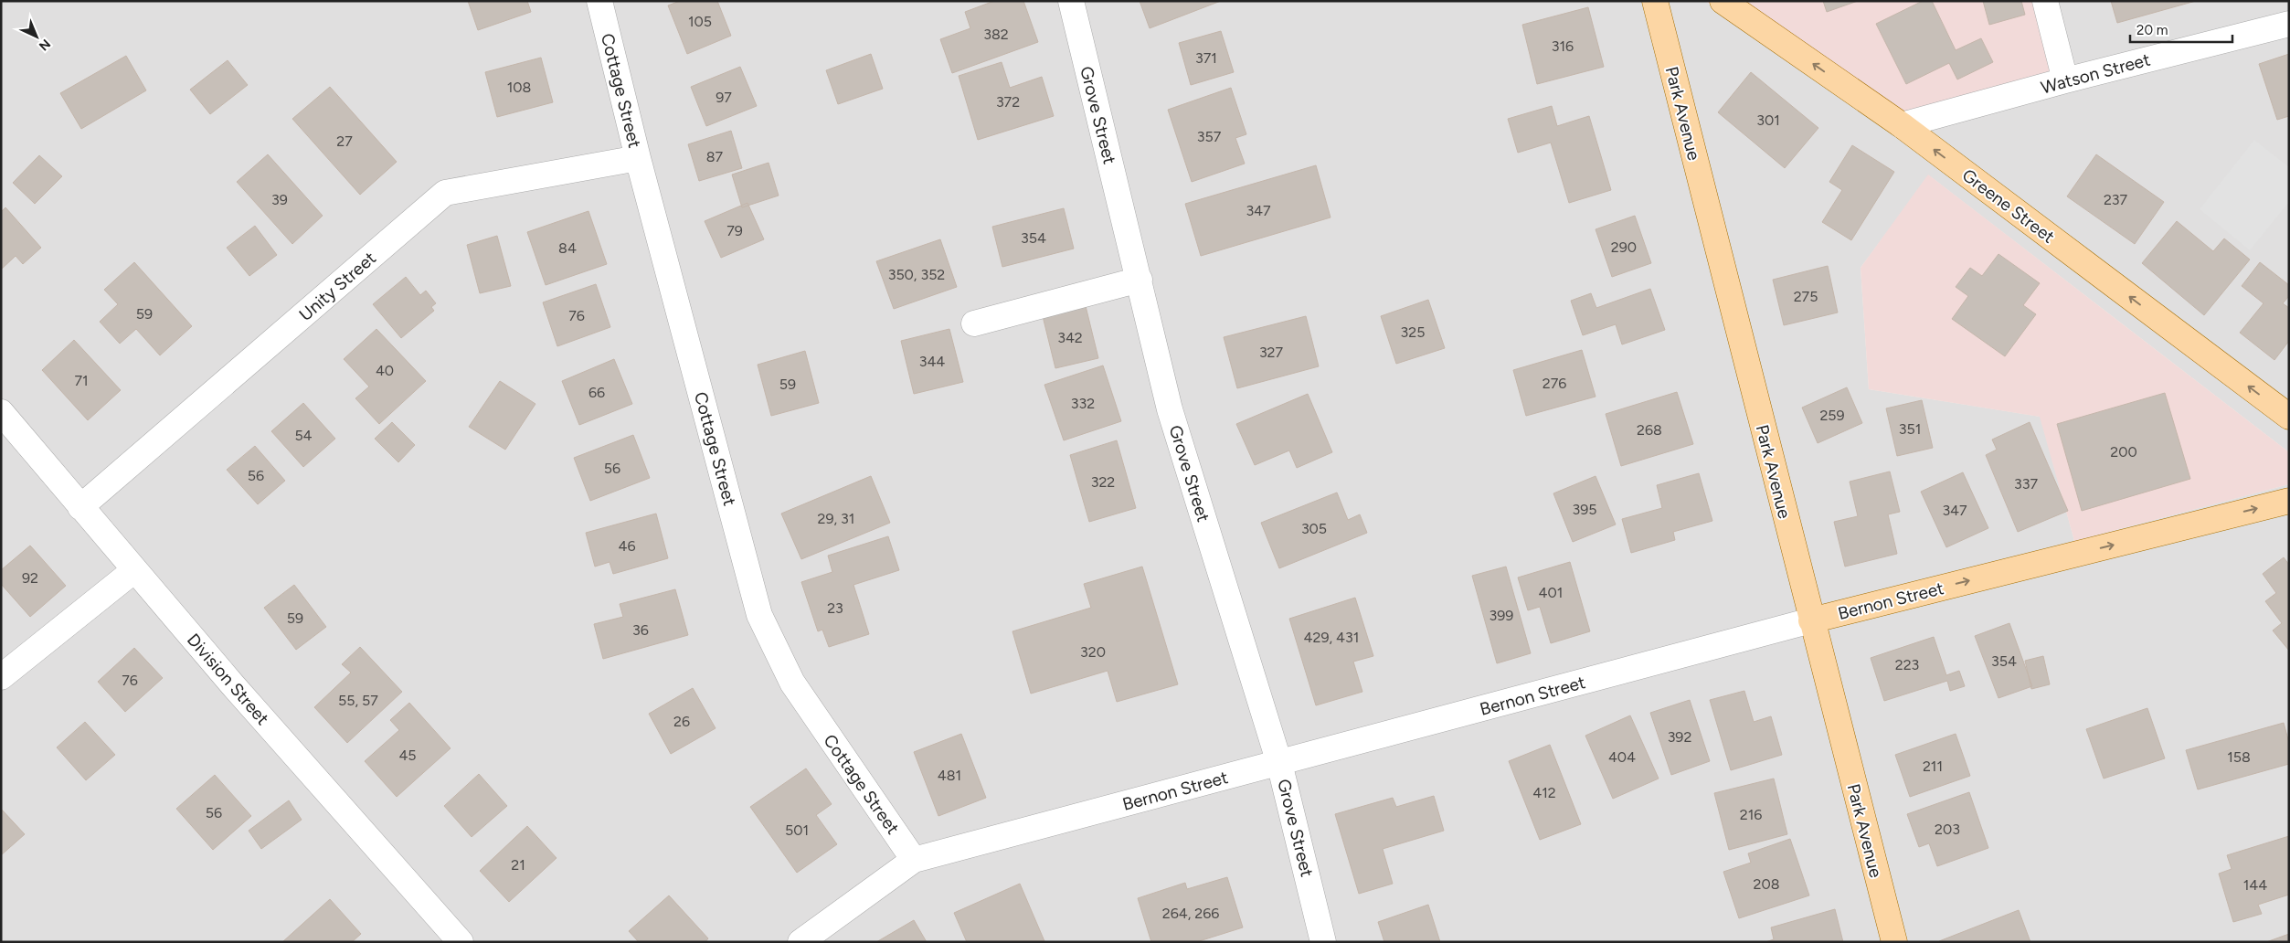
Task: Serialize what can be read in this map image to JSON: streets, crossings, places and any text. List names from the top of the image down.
{
  "streets": {
    "main road": ["Park Avenue", "Greene Street", "Bernon Street"],
    "street": [
      "Watson Street",
      "Cottage Street",
      "Grove Street",
      "Unity Street",
      "Division Street"
    ]
  },
  "crossings": [
    ["Watson Street", "Greene Street"],
    ["Cottage Street", "Unity Street"],
    ["Cottage Street", "Bernon Street"],
    ["Park Avenue", "Bernon Street"],
    ["Grove Street", "Bernon Street"],
    ["Unity Street", "Division Street"]
  ],
  "one_way": ["Greene Street"],
  "house_numbers": [
    "105",
    "382",
    "316",
    "371",
    "108",
    "97",
    "372",
    "301",
    "357",
    "27",
    "87",
    "39",
    "237",
    "347",
    "79",
    "354",
    "290",
    "84",
    "350, 352",
    "275",
    "59",
    "76",
    "325",
    "342",
    "327",
    "344",
    "40",
    "71",
    "276",
    "59",
    "66",
    "332",
    "259",
    "351",
    "268",
    "54",
    "200",
    "56",
    "56",
    "322",
    "337",
    "395",
    "347",
    "29, 31",
    "305",
    "46",
    "92",
    "401",
    "23",
    "399",
    "59",
    "36",
    "429, 431",
    "320",
    "354",
    "223",
    "76",
    "55, 57",
    "26",
    "392",
    "45",
    "404",
    "158",
    "211",
    "481",
    "412",
    "56",
    "216",
    "203",
    "501",
    "21",
    "208",
    "144",
    "264, 266"
  ],
  "scale_bar": "20 m",
  "north": "bottom right"
}
